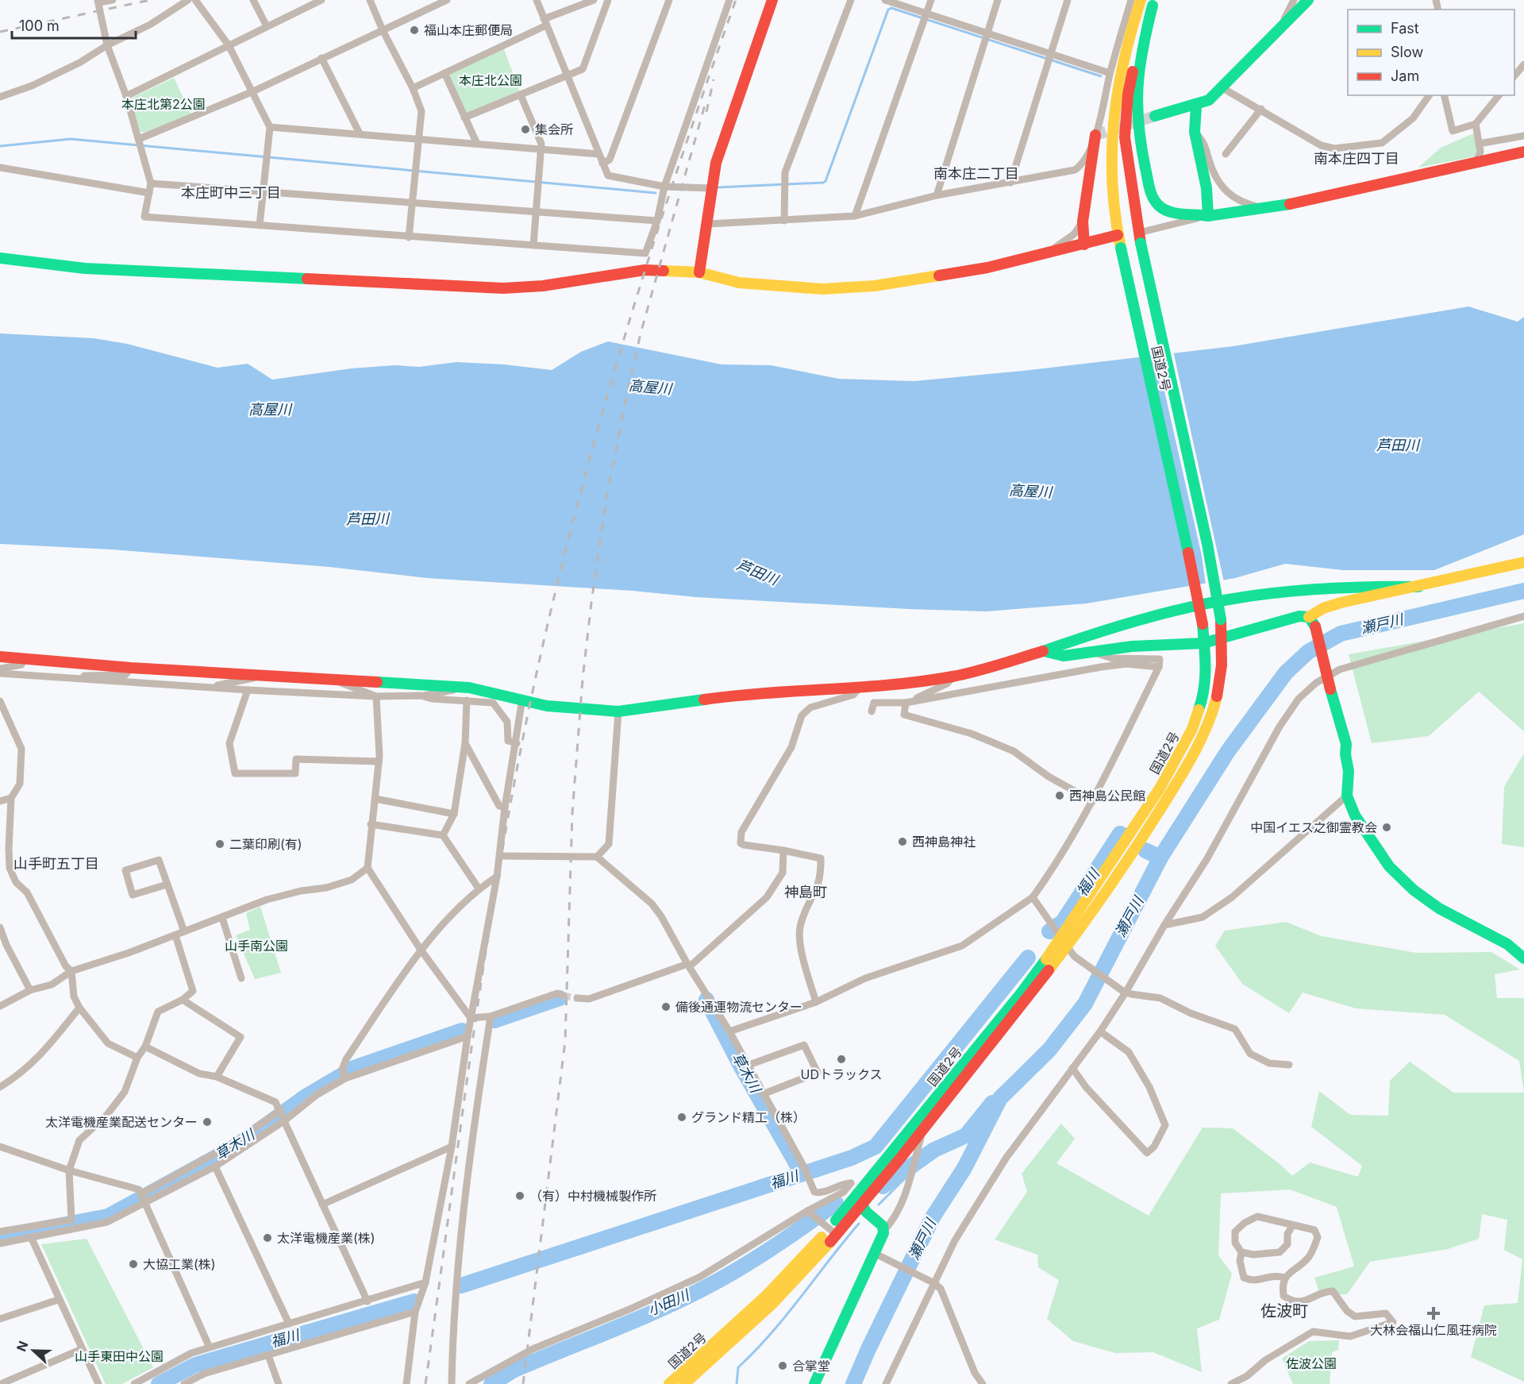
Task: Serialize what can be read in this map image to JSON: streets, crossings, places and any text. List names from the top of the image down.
{
  "streets": {
    "main road": ["国道2号"]
  },
  "districts": [
    "南本庄四丁目",
    "南本庄二丁目",
    "本庄町中三丁目",
    "山手町五丁目",
    "神島町",
    "佐波町"
  ],
  "water": [
    "高屋川",
    "芦田川",
    "瀬戸川",
    "福川",
    "草木川",
    "小田川"
  ],
  "parks": [
    "本庄北公園",
    "本庄北第2公園",
    "山手南公園",
    "山手東田中公園",
    "佐波公園"
  ],
  "places": {
    "other": [
      "福山本庄郵便局",
      "集会所",
      "西神島公民館",
      "中国イエス之御霊教会",
      "西神島神社",
      "二葉印刷(有)",
      "備後通運物流センター",
      "UDトラックス",
      "グランド精工（株）",
      "太洋電機産業配送センター",
      "（有）中村機械製作所",
      "太洋電機産業(株)",
      "大協工業(株)",
      "合掌堂"
    ],
    "health": ["大林会福山仁風荘病院"]
  },
  "legend": ["Fast", "Slow", "Jam"],
  "scale_bar": "100 m",
  "north": "left"
}
